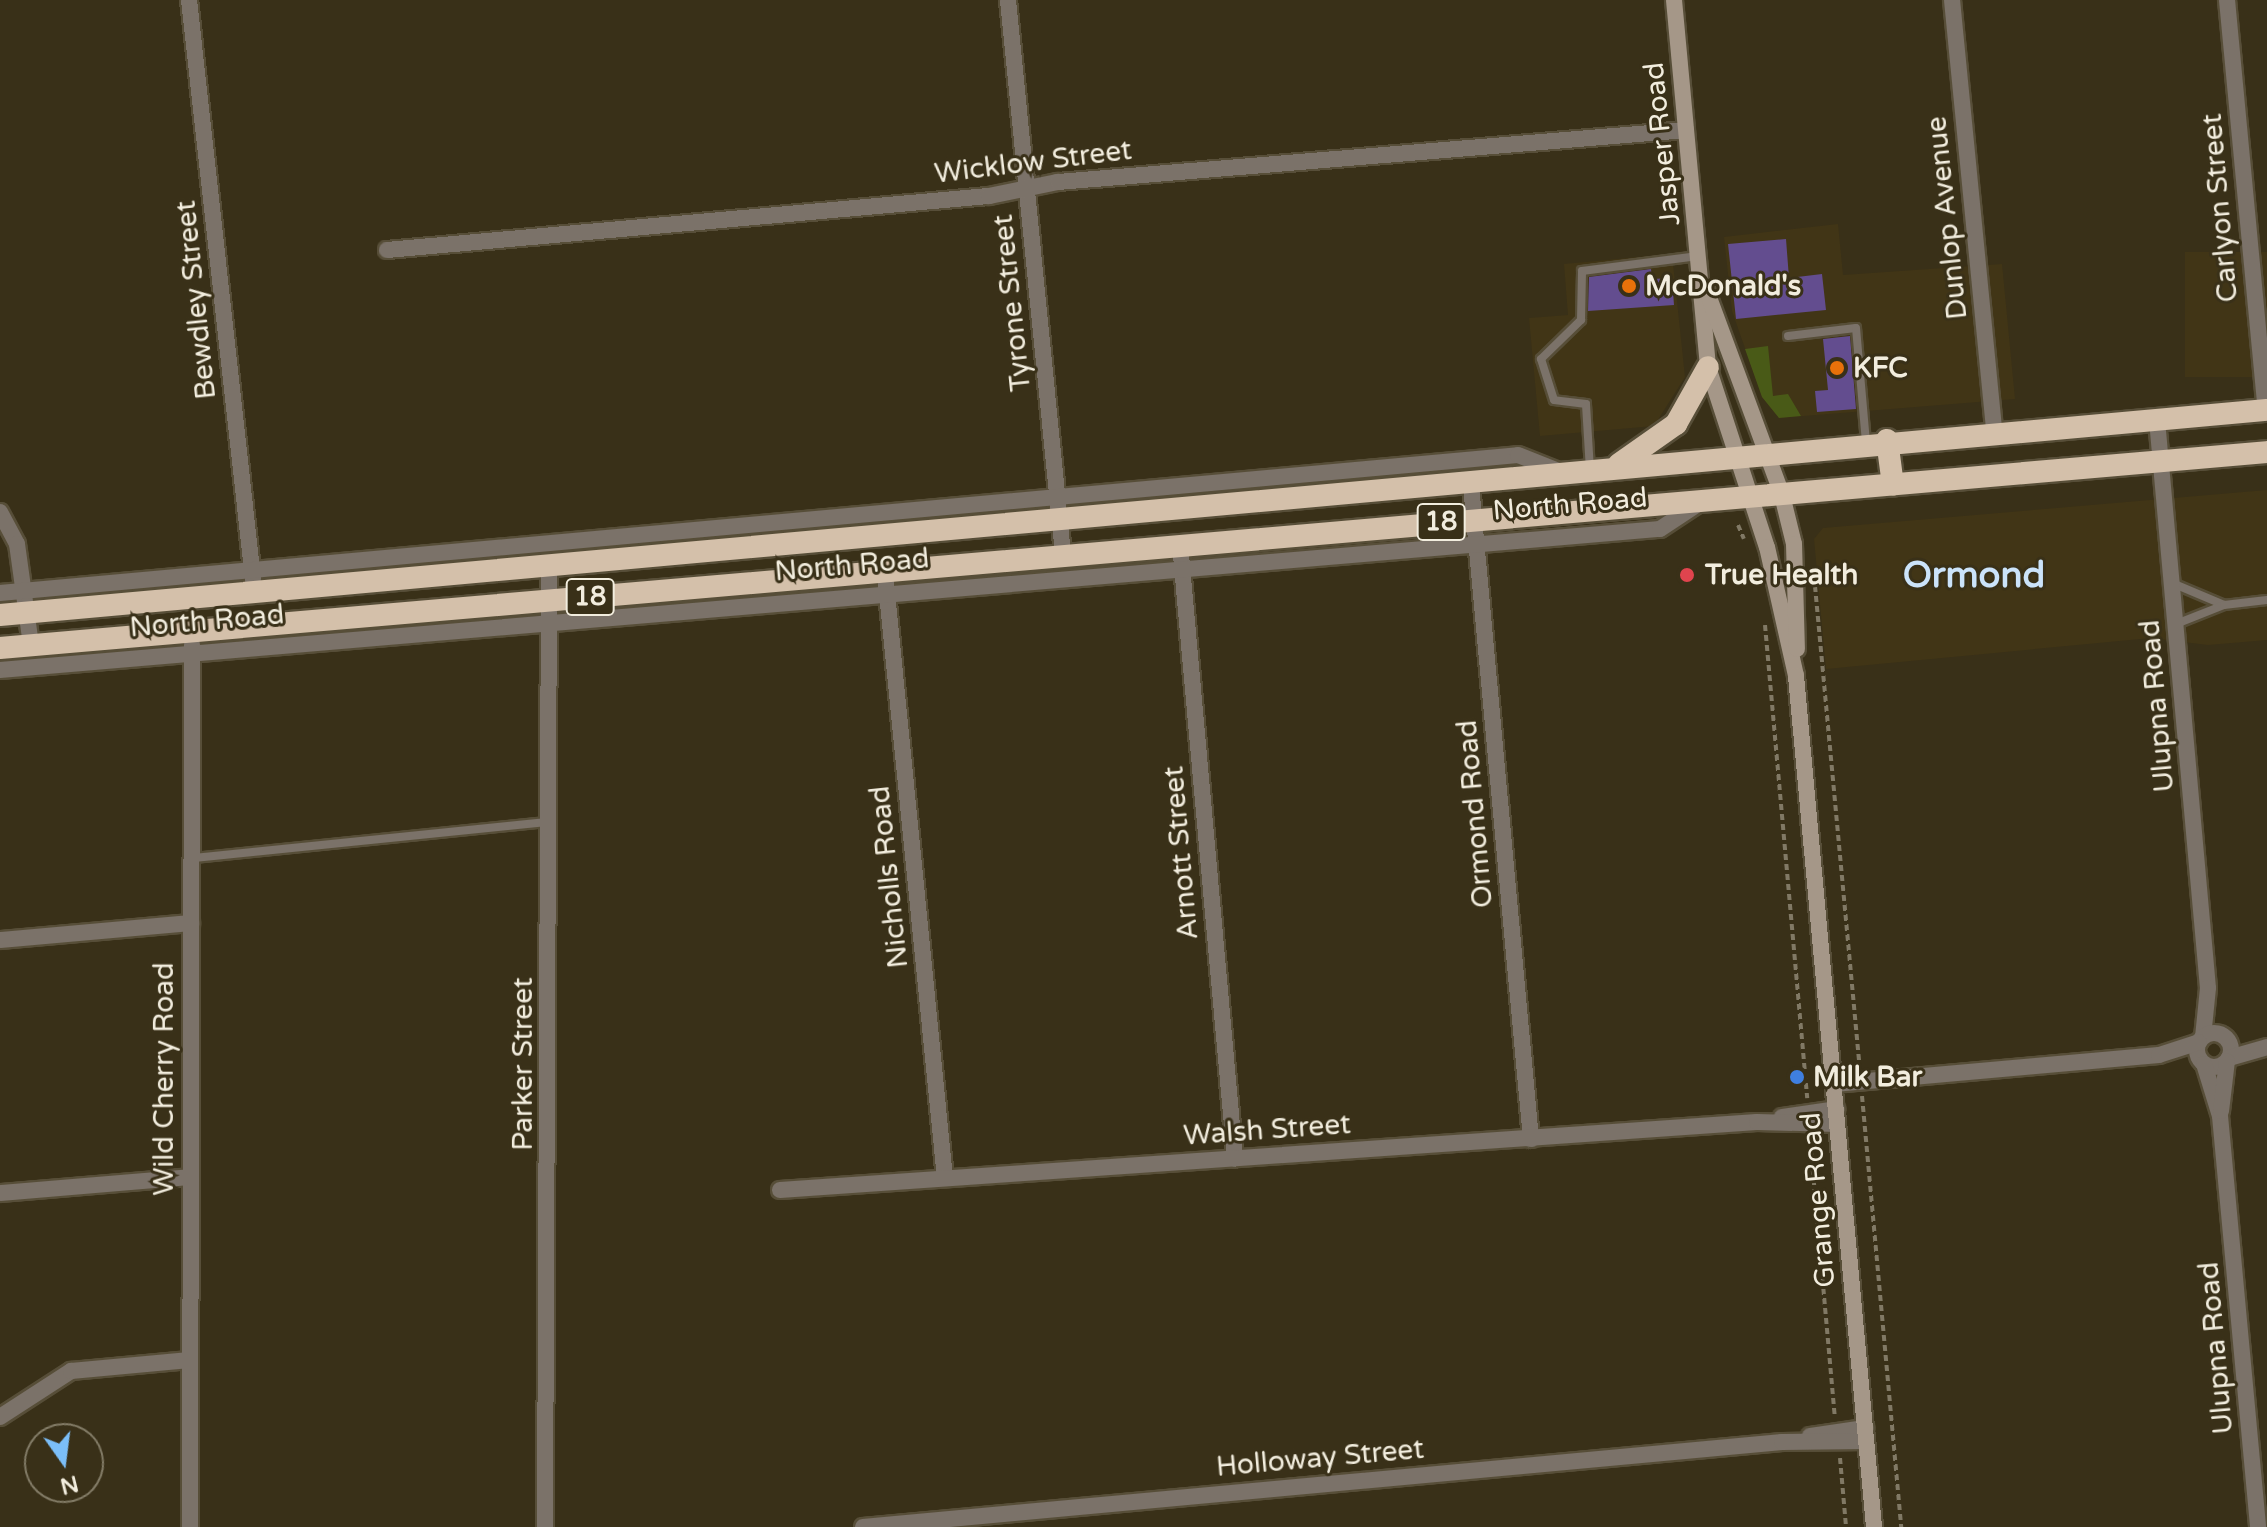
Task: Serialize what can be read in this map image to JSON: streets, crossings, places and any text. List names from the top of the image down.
{
  "streets": {
    "highway": ["North Road", "18"],
    "main road": ["Jasper Road", "Grange Road"],
    "street": [
      "Wicklow Street",
      "Carlyon Street",
      "Dunlop Avenue",
      "Bewdley Street",
      "Tyrone Street",
      "Ulupna Road",
      "Ormond Road",
      "Arnott Street",
      "Nicholls Road",
      "Parker Street",
      "Wild Cherry Road",
      "Walsh Street",
      "Holloway Street"
    ]
  },
  "crossings": [
    ["Jasper Road", "Wicklow Street"],
    ["Jasper Road", "North Road"],
    ["Jasper Road", "Grange Road"],
    ["Wicklow Street", "Tyrone Street"],
    ["Carlyon Street", "North Road"],
    ["Dunlop Avenue", "North Road"],
    ["Bewdley Street", "North Road"],
    ["Tyrone Street", "North Road"],
    ["North Road", "Ulupna Road"],
    ["North Road", "Ormond Road"],
    ["North Road", "Arnott Street"],
    ["North Road", "Nicholls Road"],
    ["North Road", "Parker Street"],
    ["North Road", "Wild Cherry Road"],
    ["North Road", "Grange Road"],
    ["Ormond Road", "Walsh Street"],
    ["Arnott Street", "Walsh Street"],
    ["Nicholls Road", "Walsh Street"],
    ["Walsh Street", "Grange Road"],
    ["Grange Road", "Holloway Street"]
  ],
  "districts": ["Ormond"],
  "places": [
    "McDonald's",
    "KFC",
    "True Health",
    "Milk Bar"
  ],
  "north": "bottom"
}
